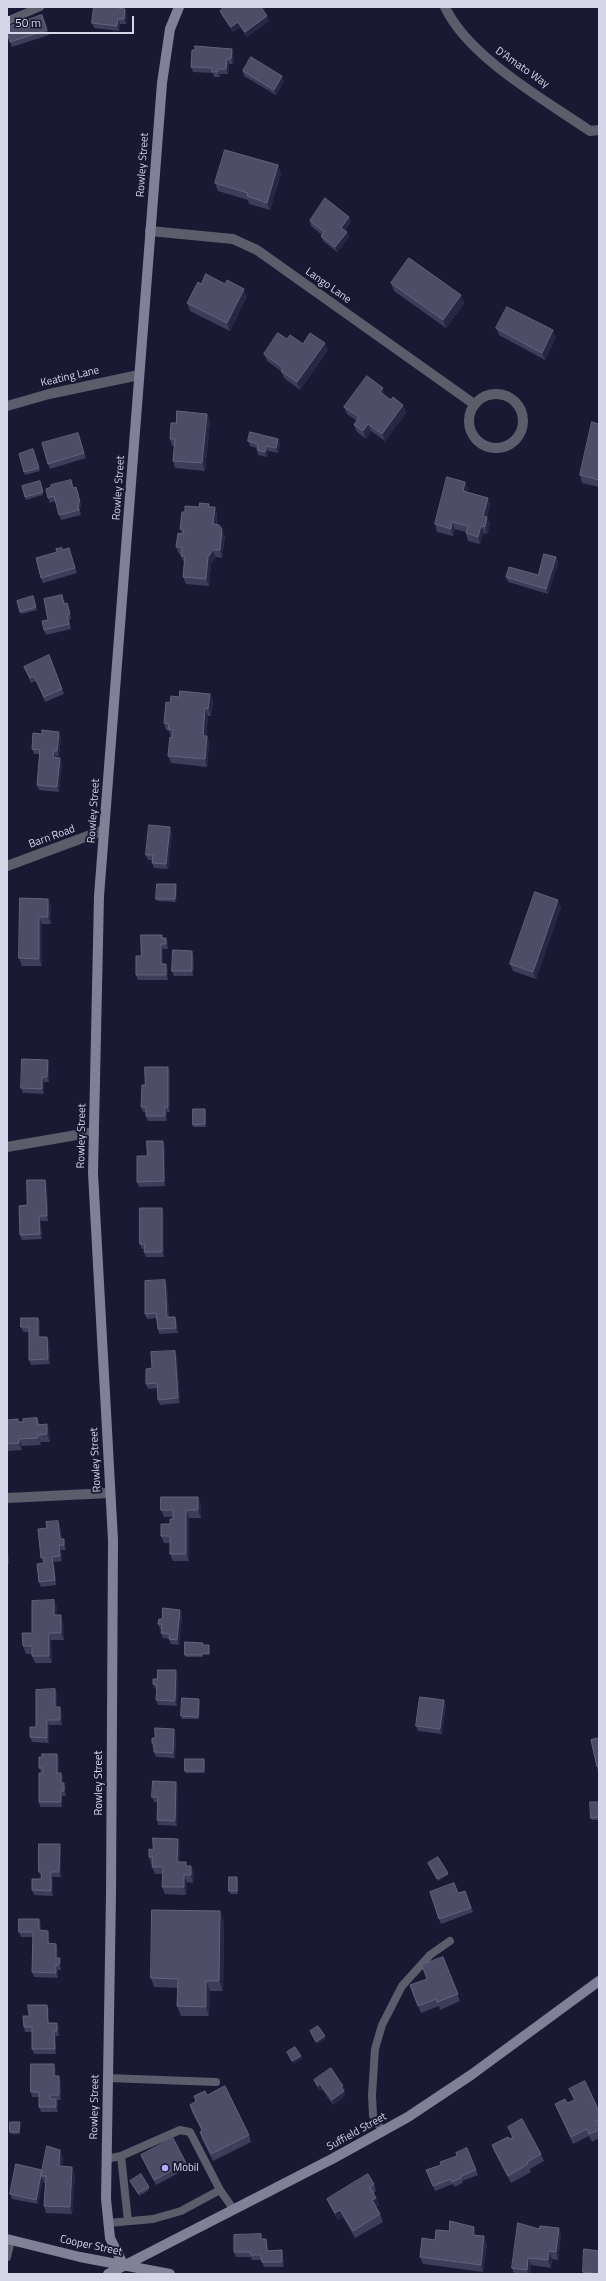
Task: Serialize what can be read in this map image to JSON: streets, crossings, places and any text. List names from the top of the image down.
{
  "streets": {
    "street": [
      "D’Amato Way",
      "Rowley Street",
      "Lango Lane",
      "Keating Lane",
      "Barn Road",
      "Suffield Street",
      "Cooper Street"
    ]
  },
  "crossings": [
    ["Rowley Street", "Lango Lane"],
    ["Rowley Street", "Keating Lane"],
    ["Rowley Street", "Barn Road"],
    ["Rowley Street", "Suffield Street"],
    ["Rowley Street", "Cooper Street"],
    ["Suffield Street", "Cooper Street"]
  ],
  "places": ["Mobil"],
  "scale_bar": "50 m"
}
